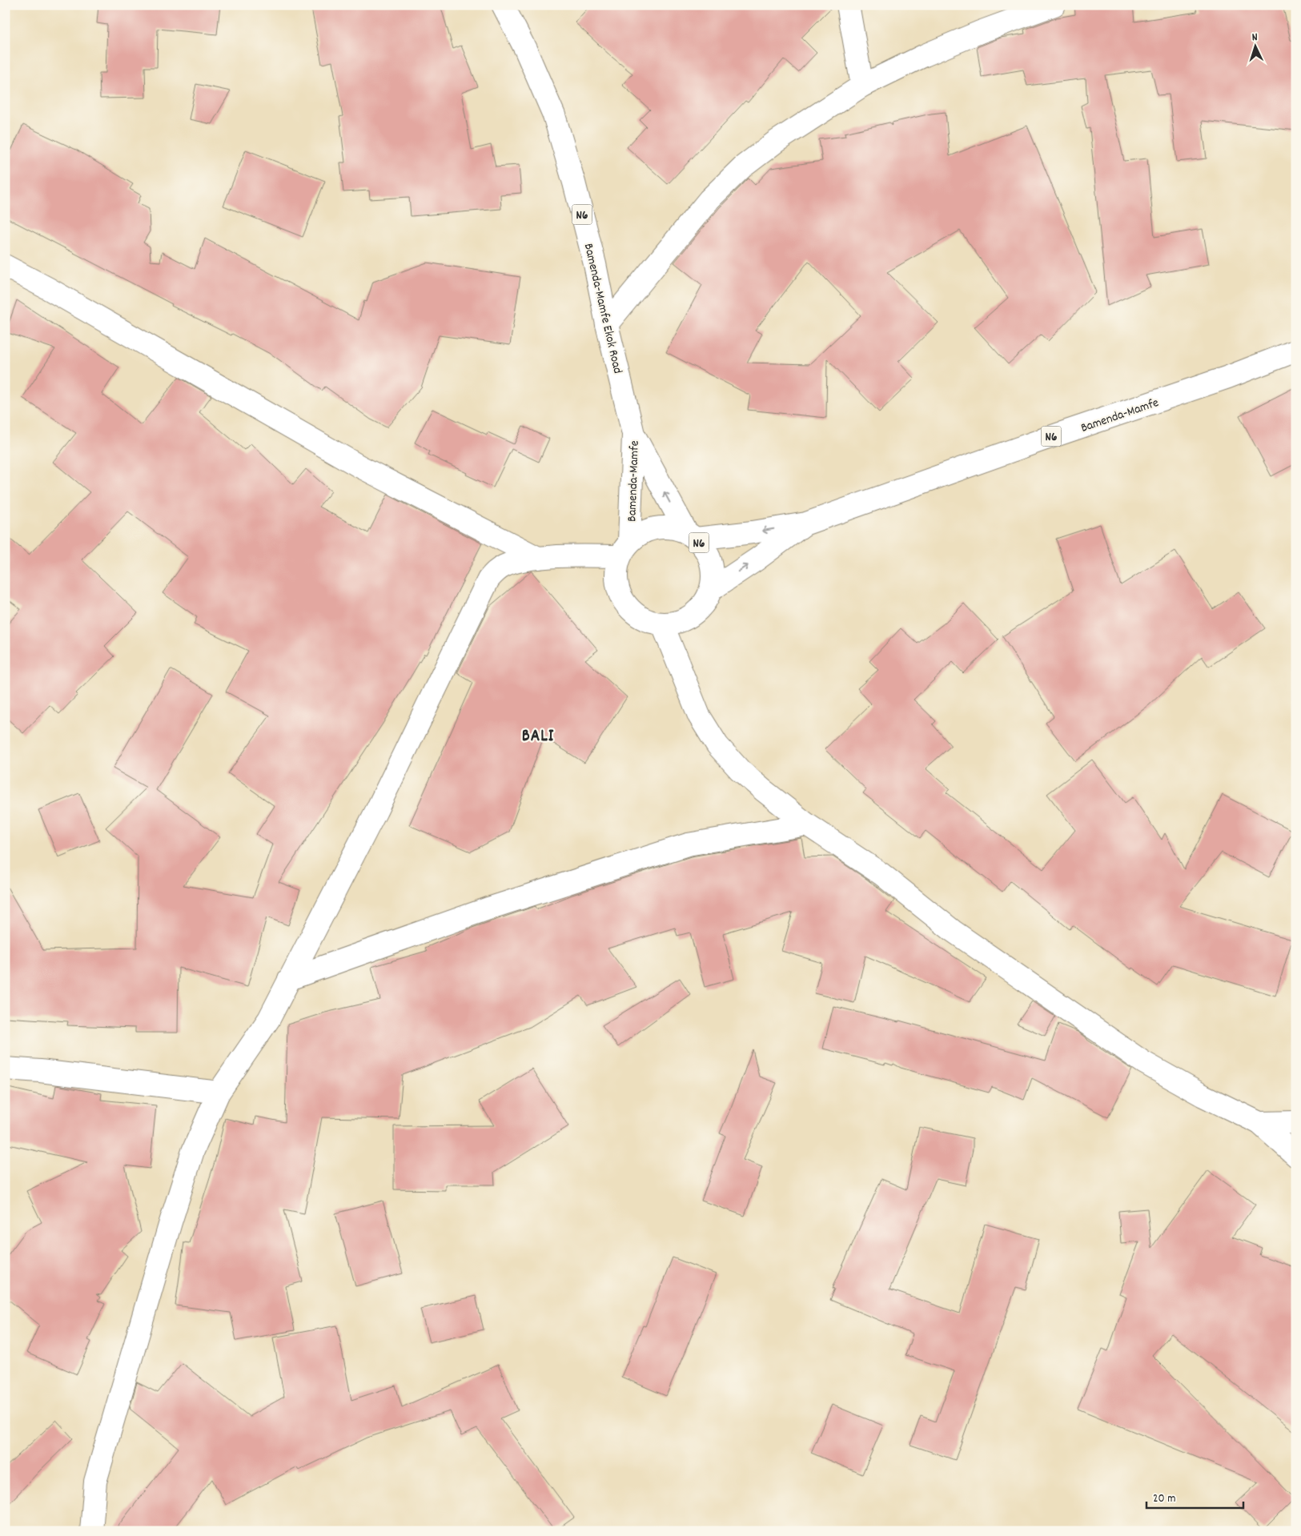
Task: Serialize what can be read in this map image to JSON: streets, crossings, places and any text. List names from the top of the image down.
{
  "streets": {
    "main road": ["N6", "Bamenda-Mamfe Ekok Road", "Bamenda-Mamfe"]
  },
  "crossings": [
    ["Bamenda-Mamfe Ekok Road", "Bamenda-Mamfe"]
  ],
  "districts": ["BALI"],
  "scale_bar": "20 m",
  "north": "top"
}
